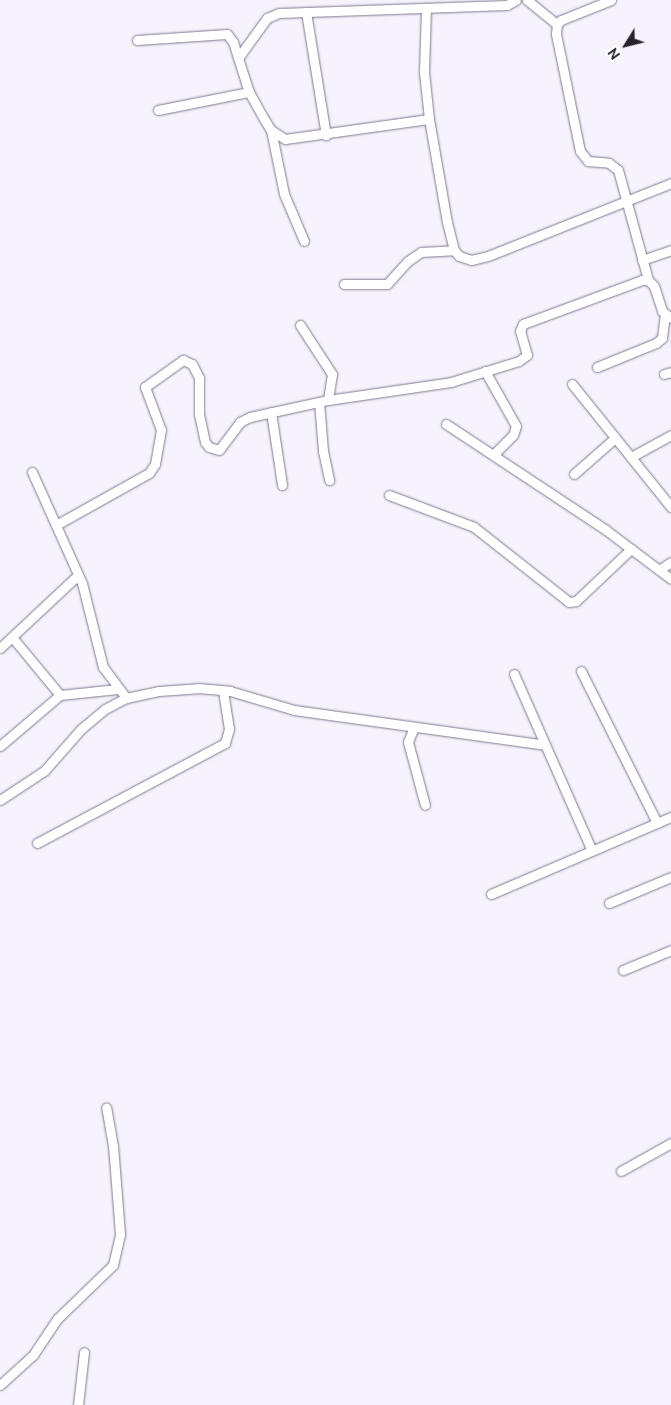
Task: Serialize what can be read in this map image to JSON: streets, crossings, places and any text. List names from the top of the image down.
{
  "north": "bottom left"
}
